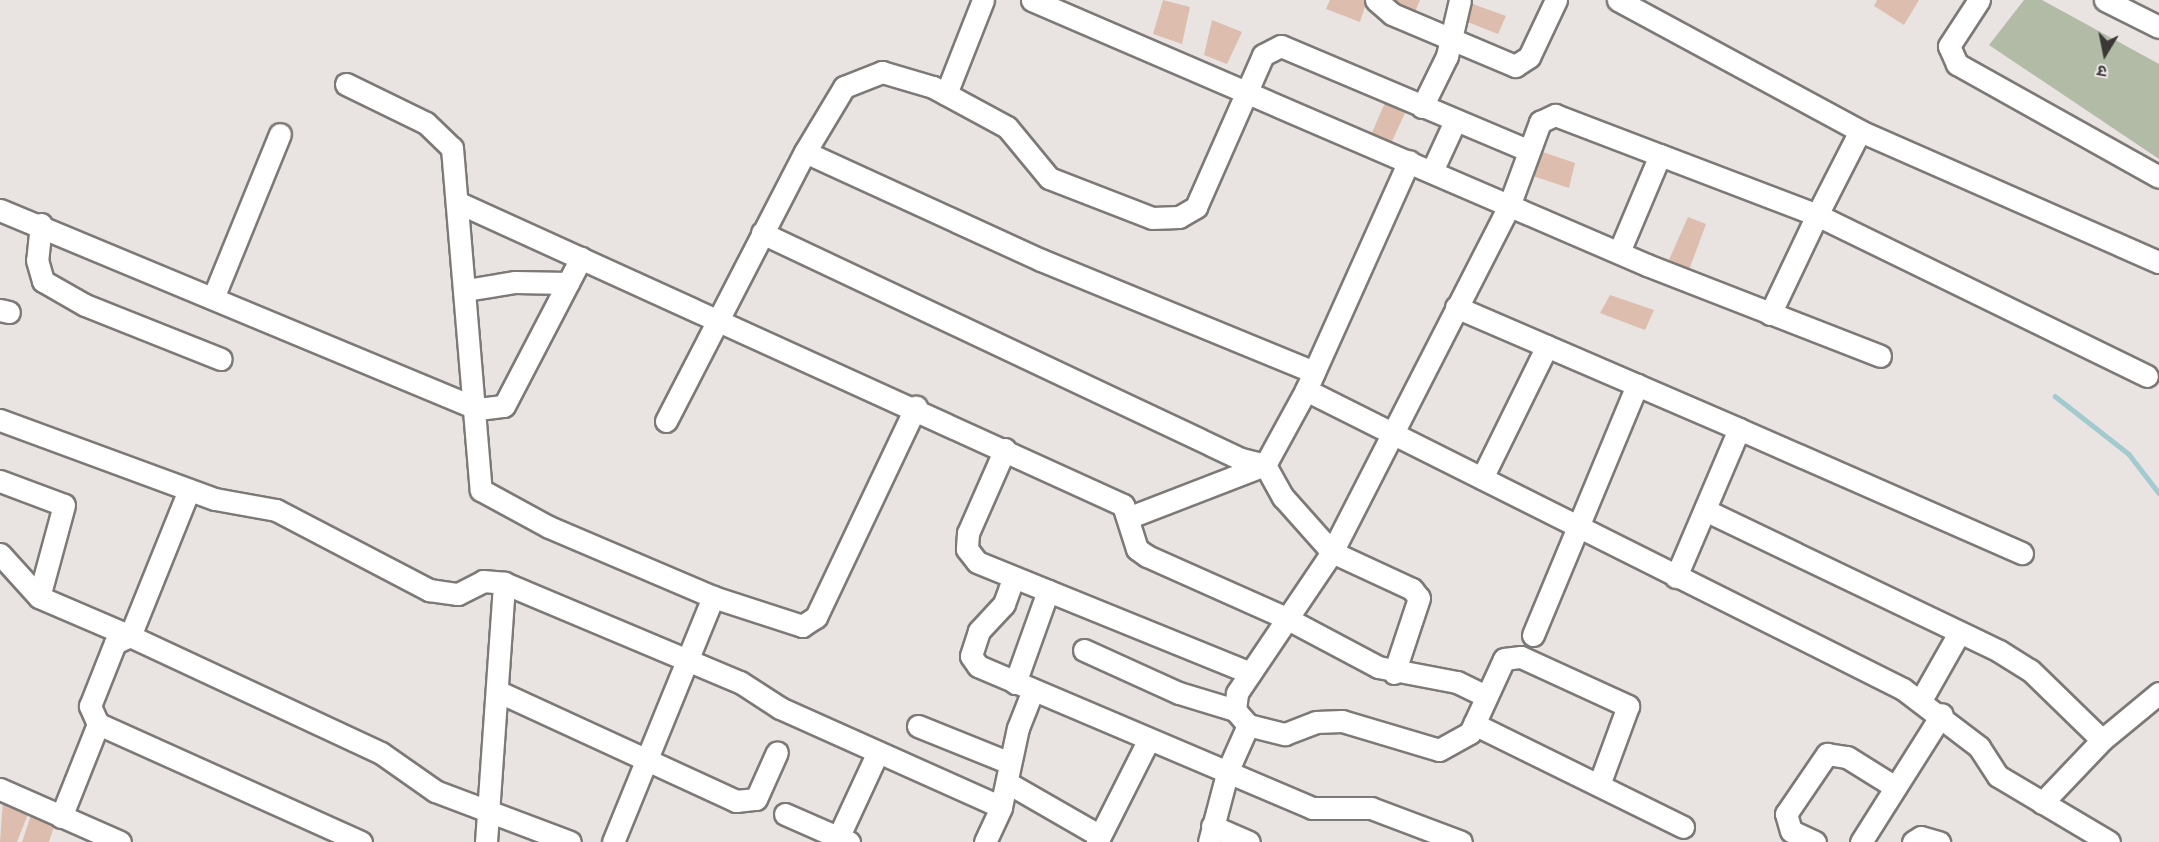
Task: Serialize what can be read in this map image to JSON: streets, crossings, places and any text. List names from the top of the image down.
{
  "north": "bottom"
}
